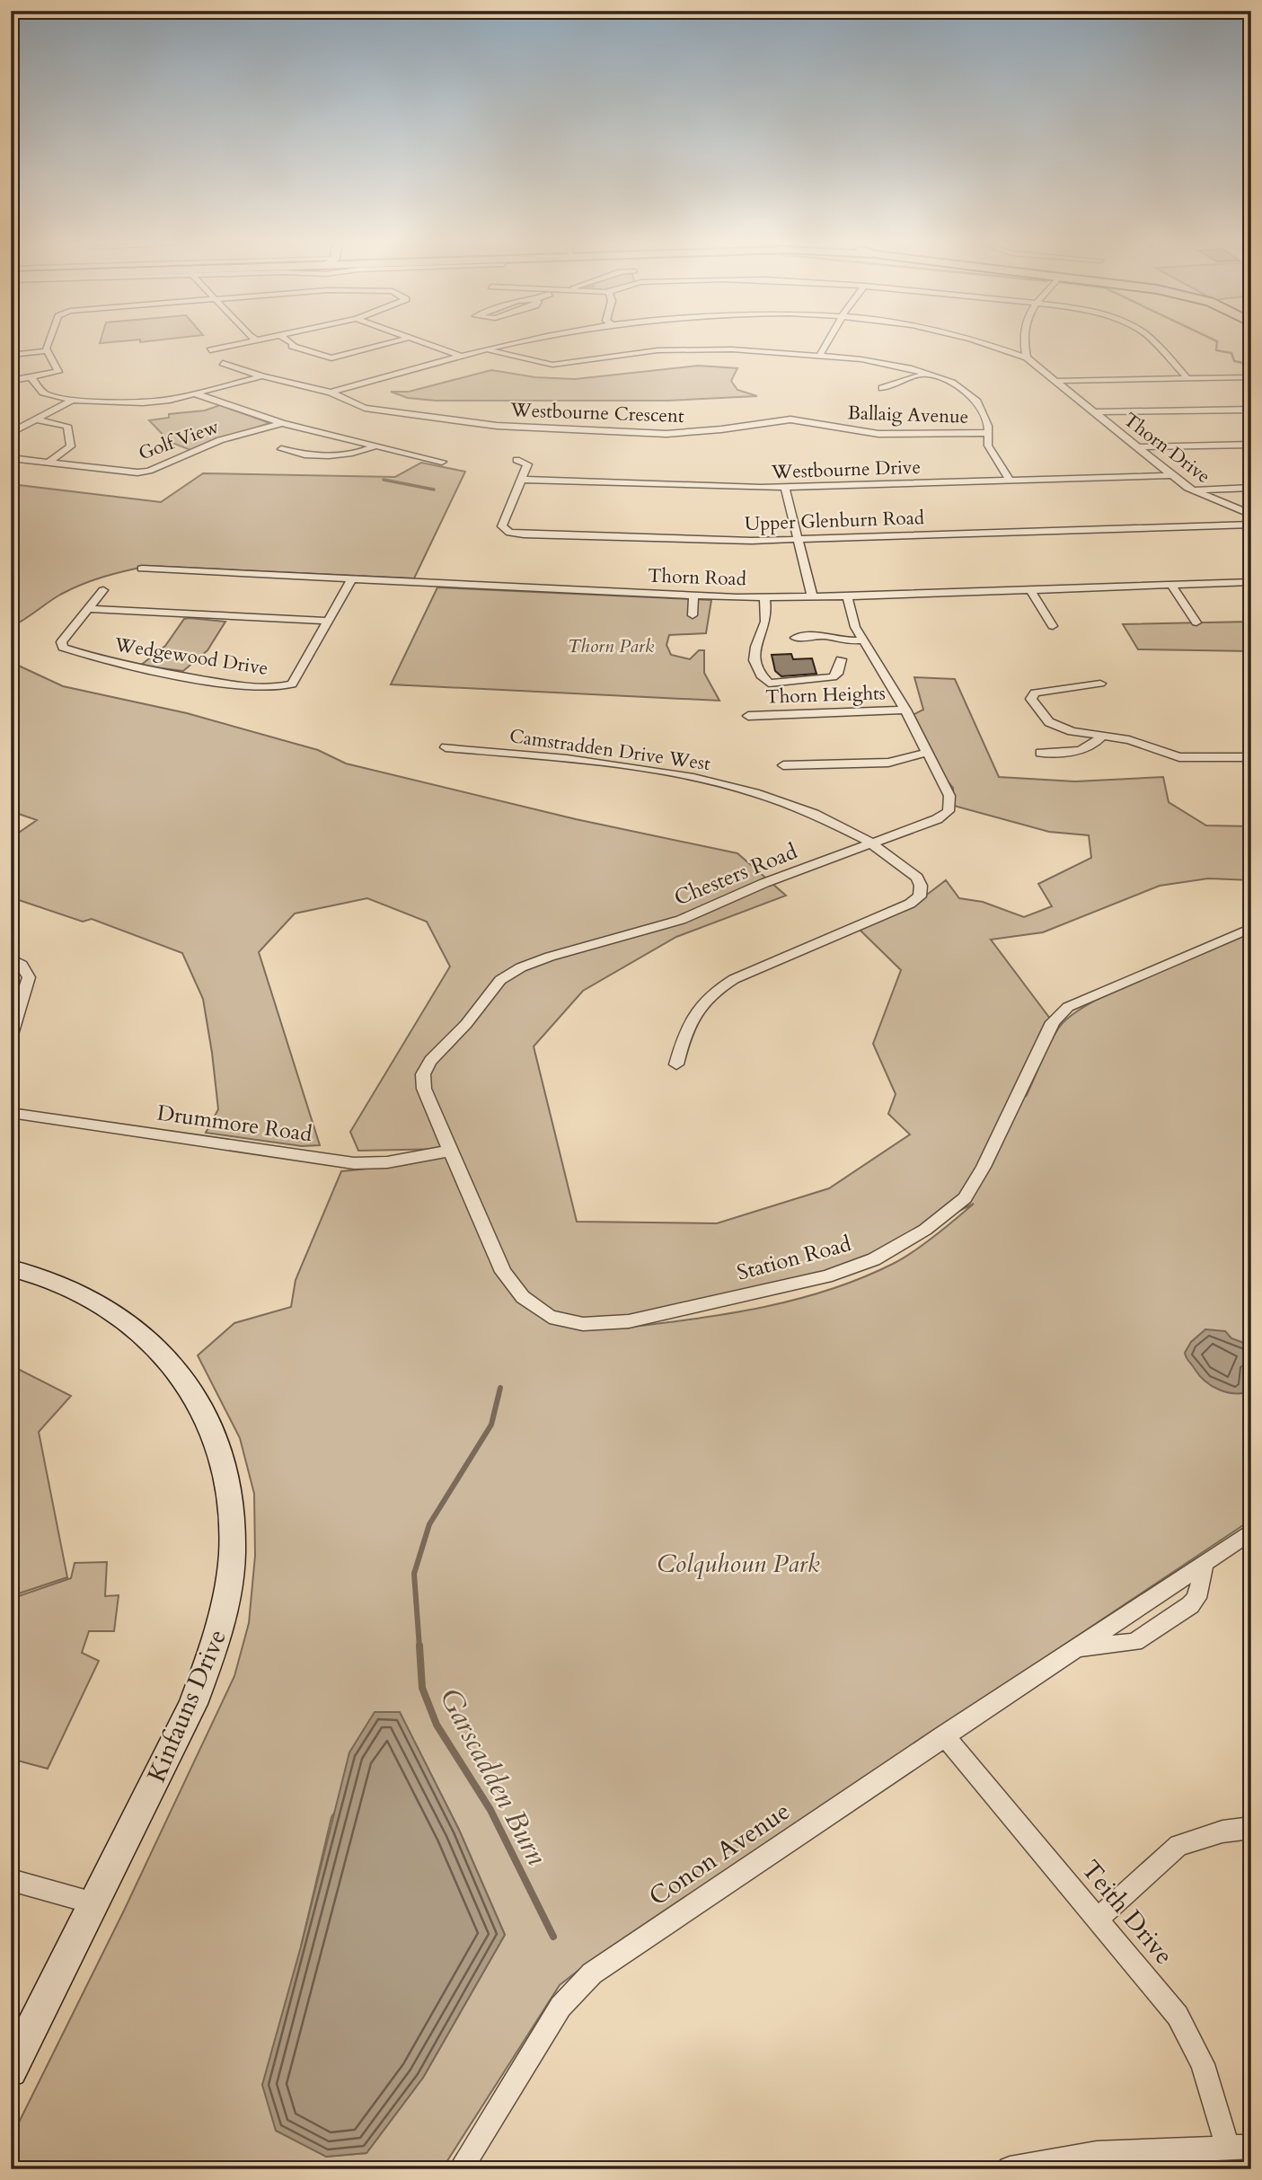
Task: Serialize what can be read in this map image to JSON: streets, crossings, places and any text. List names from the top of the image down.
{
  "streets": {
    "street": [
      "Westbourne Crescent",
      "Ballaig Avenue",
      "Golf View",
      "Thorn Drive",
      "Westbourne Drive",
      "Upper Glenburn Road",
      "Thorn Road",
      "Wedgewood Drive",
      "Thorn Heights",
      "Camstradden Drive West",
      "Chesters Road",
      "Drummore Road",
      "Station Road",
      "Kinfauns Drive",
      "Conon Avenue",
      "Teith Drive"
    ]
  },
  "crossings": [
    ["Westbourne Crescent", "Ballaig Avenue"],
    ["Westbourne Crescent", "Thorn Drive"],
    ["Thorn Drive", "Westbourne Drive"],
    ["Westbourne Drive", "Upper Glenburn Road"],
    ["Thorn Road", "Wedgewood Drive"],
    ["Thorn Road", "Chesters Road"],
    ["Thorn Heights", "Chesters Road"],
    ["Camstradden Drive West", "Chesters Road"],
    ["Chesters Road", "Drummore Road"],
    ["Chesters Road", "Station Road"],
    ["Drummore Road", "Station Road"],
    ["Conon Avenue", "Teith Drive"]
  ],
  "water": ["Garscadden Burn"],
  "parks": ["Thorn Park", "Colquhoun Park"]
}
